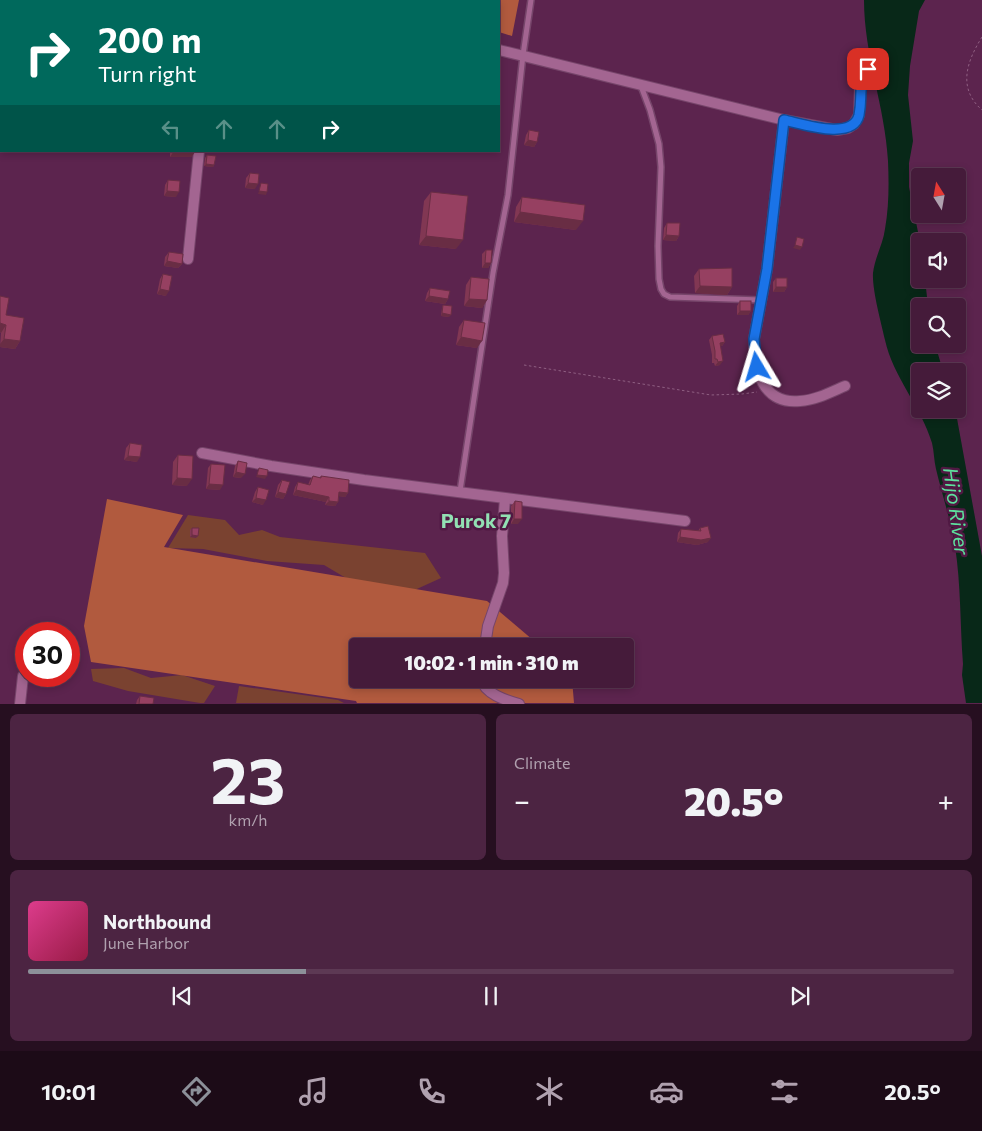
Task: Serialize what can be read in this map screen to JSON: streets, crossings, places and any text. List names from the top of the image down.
{
  "districts": ["Purok 7"],
  "water": ["Hijo River"],
  "north": "top",
  "page": {
    "turn": ["200 m", "Turn right"],
    "limit": "30",
    "trip": "10:02 · 1 min · 310 m",
    "tile": [
      ["23", "km/h"],
      "Climate"
    ],
    "heat": ["−", "20.5°", "+"],
    "song": ["Northbound", "June Harbor"],
    "tabs": ["10:01", "20.5°"]
  }
}
